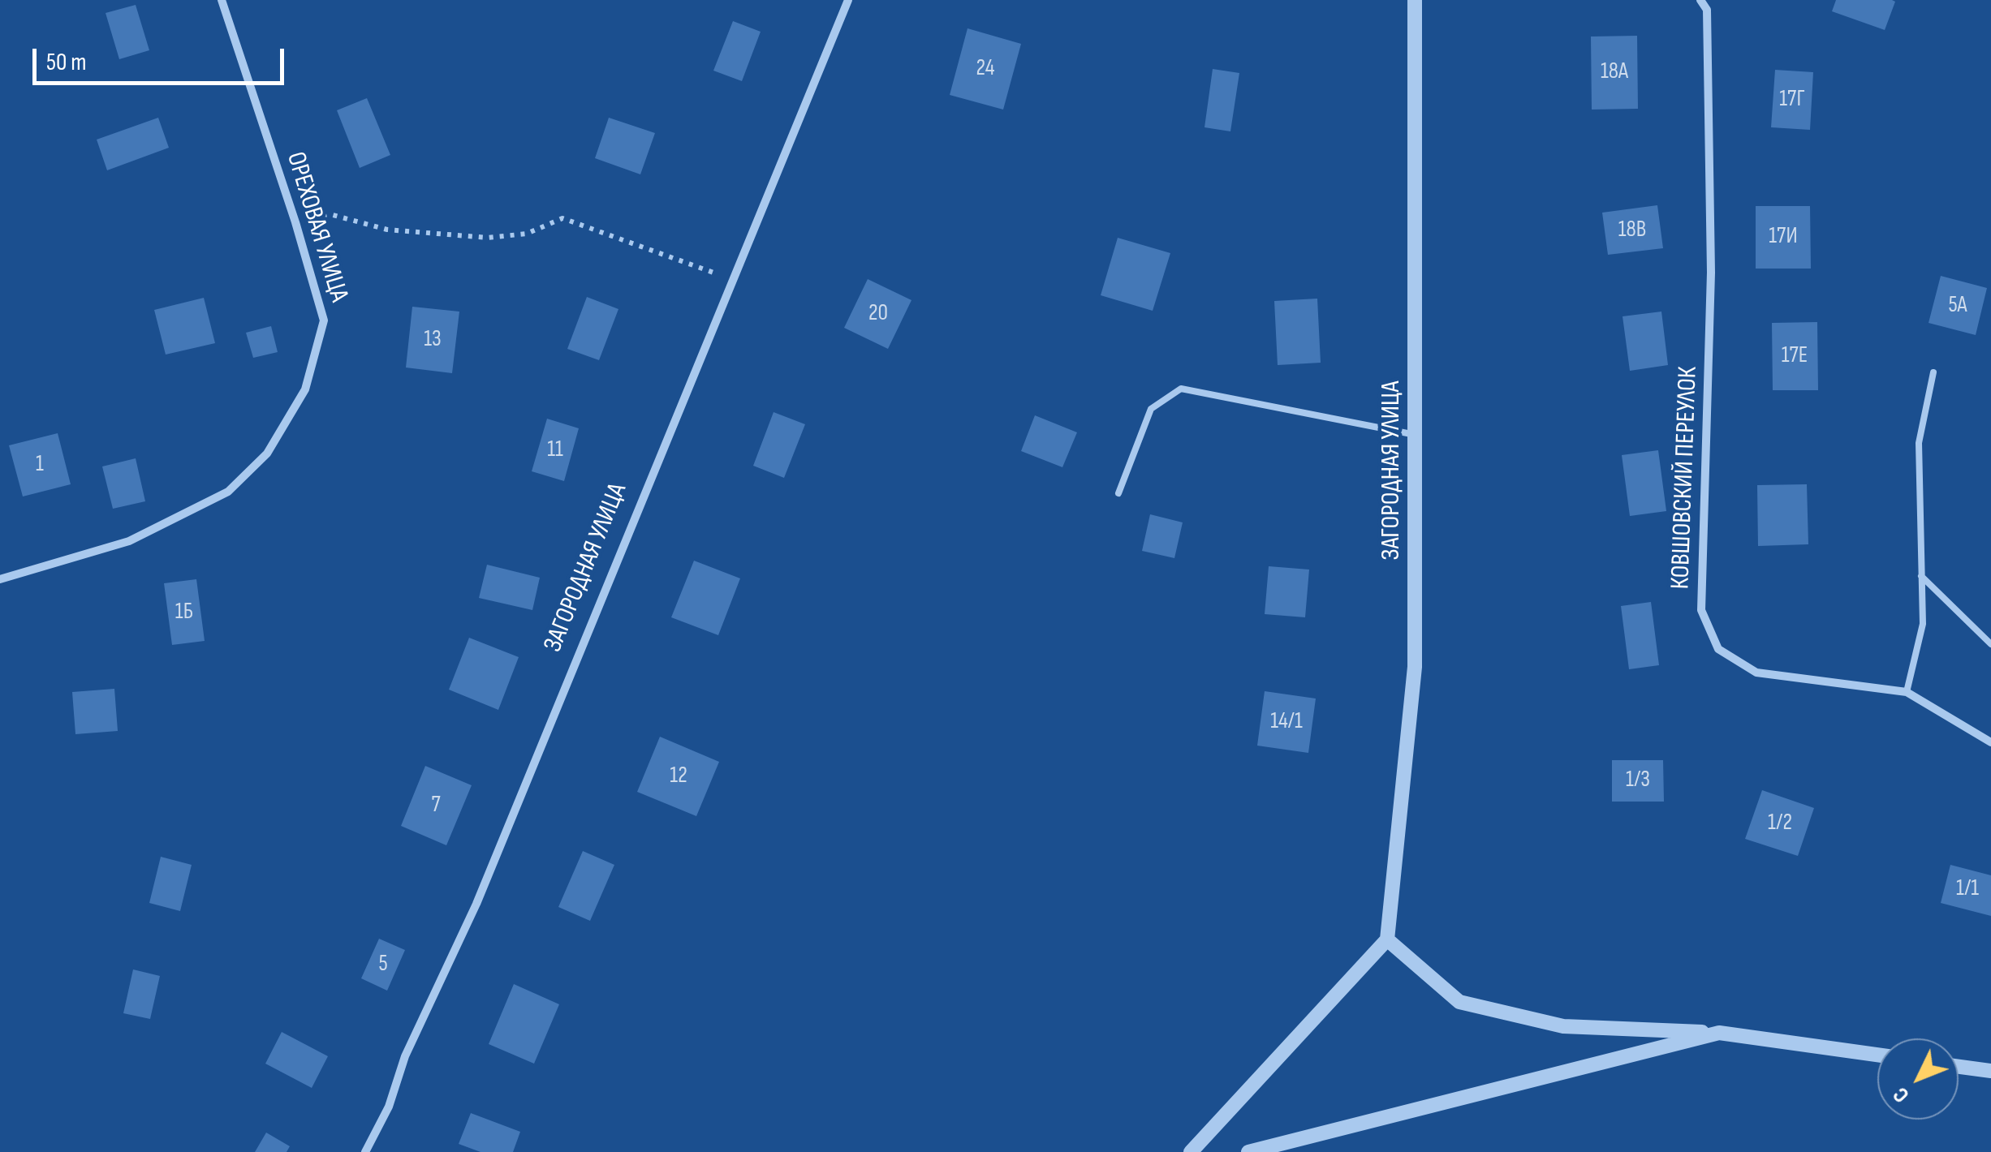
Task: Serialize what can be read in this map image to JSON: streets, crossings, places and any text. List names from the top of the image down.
{
  "streets": {
    "street": ["ОРЕХОВАЯ УЛИЦА", "ЗАГОРОДНАЯ УЛИЦА", "КОВШОВСКИЙ ПЕРЕУЛОК"]
  },
  "house_numbers": [
    "24",
    "18А",
    "17Г",
    "18В",
    "17И",
    "5А",
    "20",
    "13",
    "17Е",
    "11",
    "1",
    "1Б",
    "14/1",
    "12",
    "1/3",
    "7",
    "1/2",
    "1/1",
    "5"
  ],
  "scale_bar": "50 m",
  "north": "bottom left"
}
